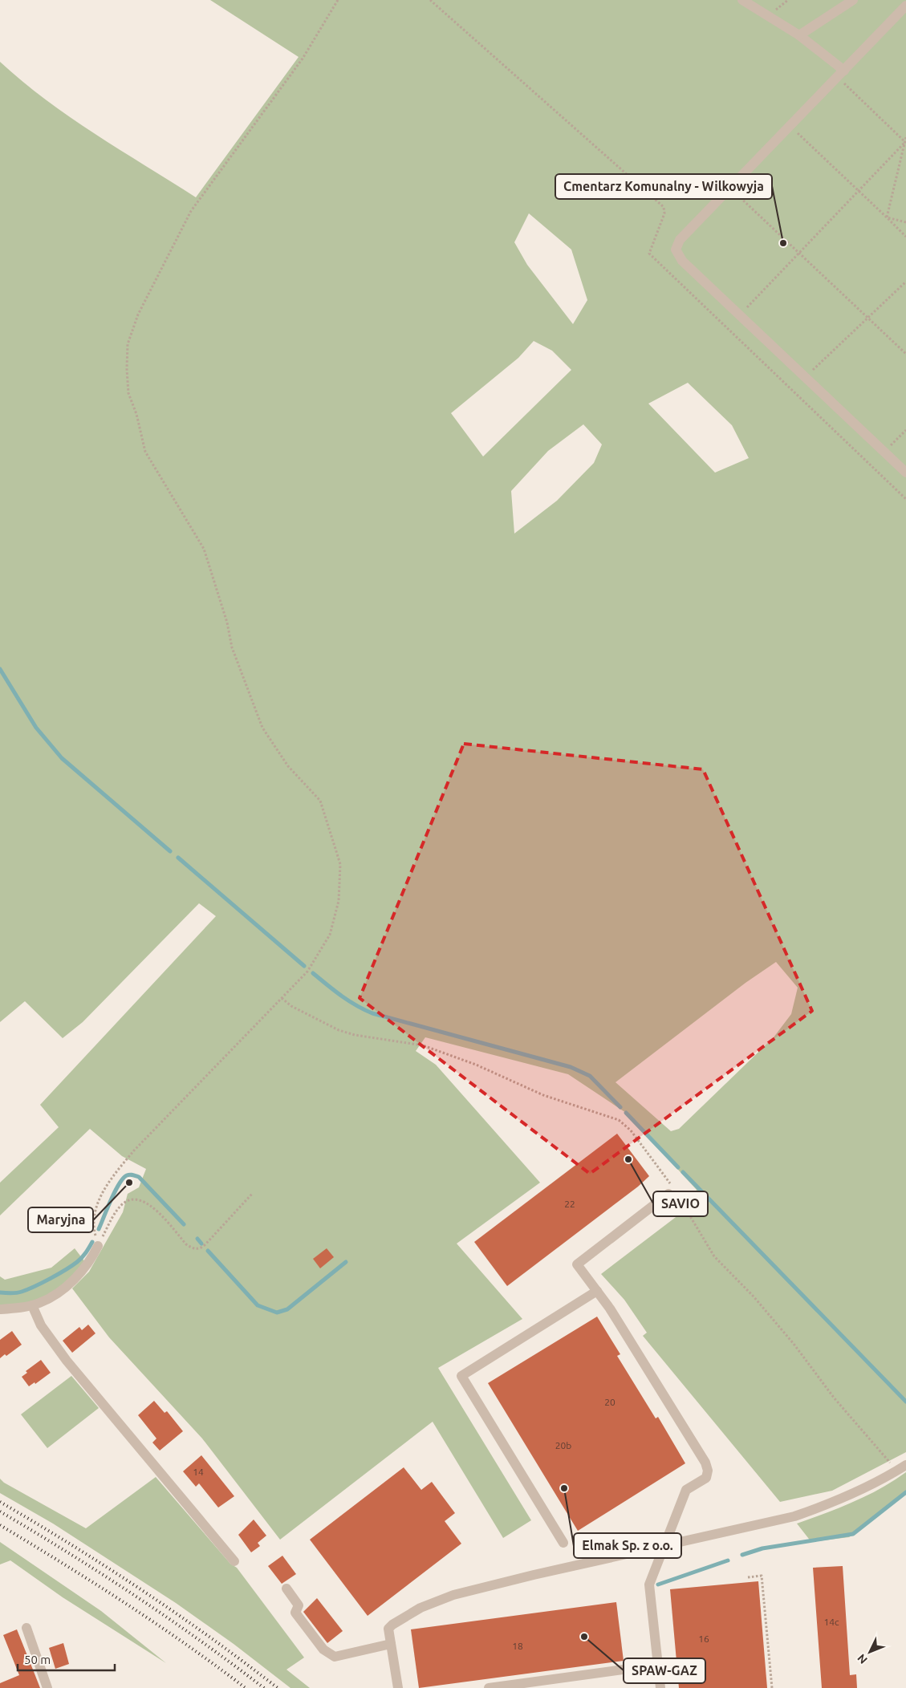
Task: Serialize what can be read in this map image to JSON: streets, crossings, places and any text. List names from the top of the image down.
{
  "places": [
    "Cmentarz Komunalny - Wilkowyja",
    "SAVIO",
    "Maryjna",
    "Elmak Sp. z o.o.",
    "SPAW-GAZ"
  ],
  "house_numbers": [
    "22",
    "20",
    "20b",
    "14",
    "14c",
    "16",
    "18"
  ],
  "scale_bar": "50 m",
  "north": "bottom left"
}
